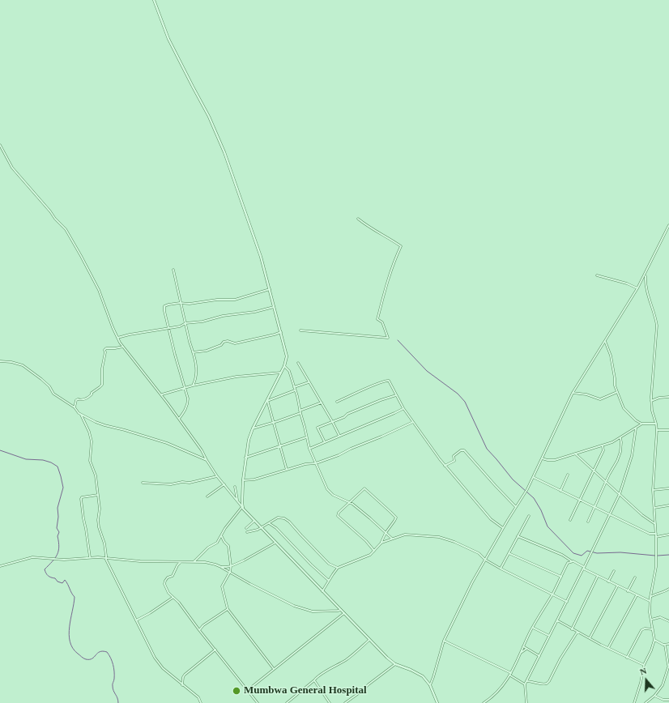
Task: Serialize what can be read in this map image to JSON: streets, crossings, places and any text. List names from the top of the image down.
{
  "places": ["Mumbwa General Hospital"],
  "north": "top"
}
